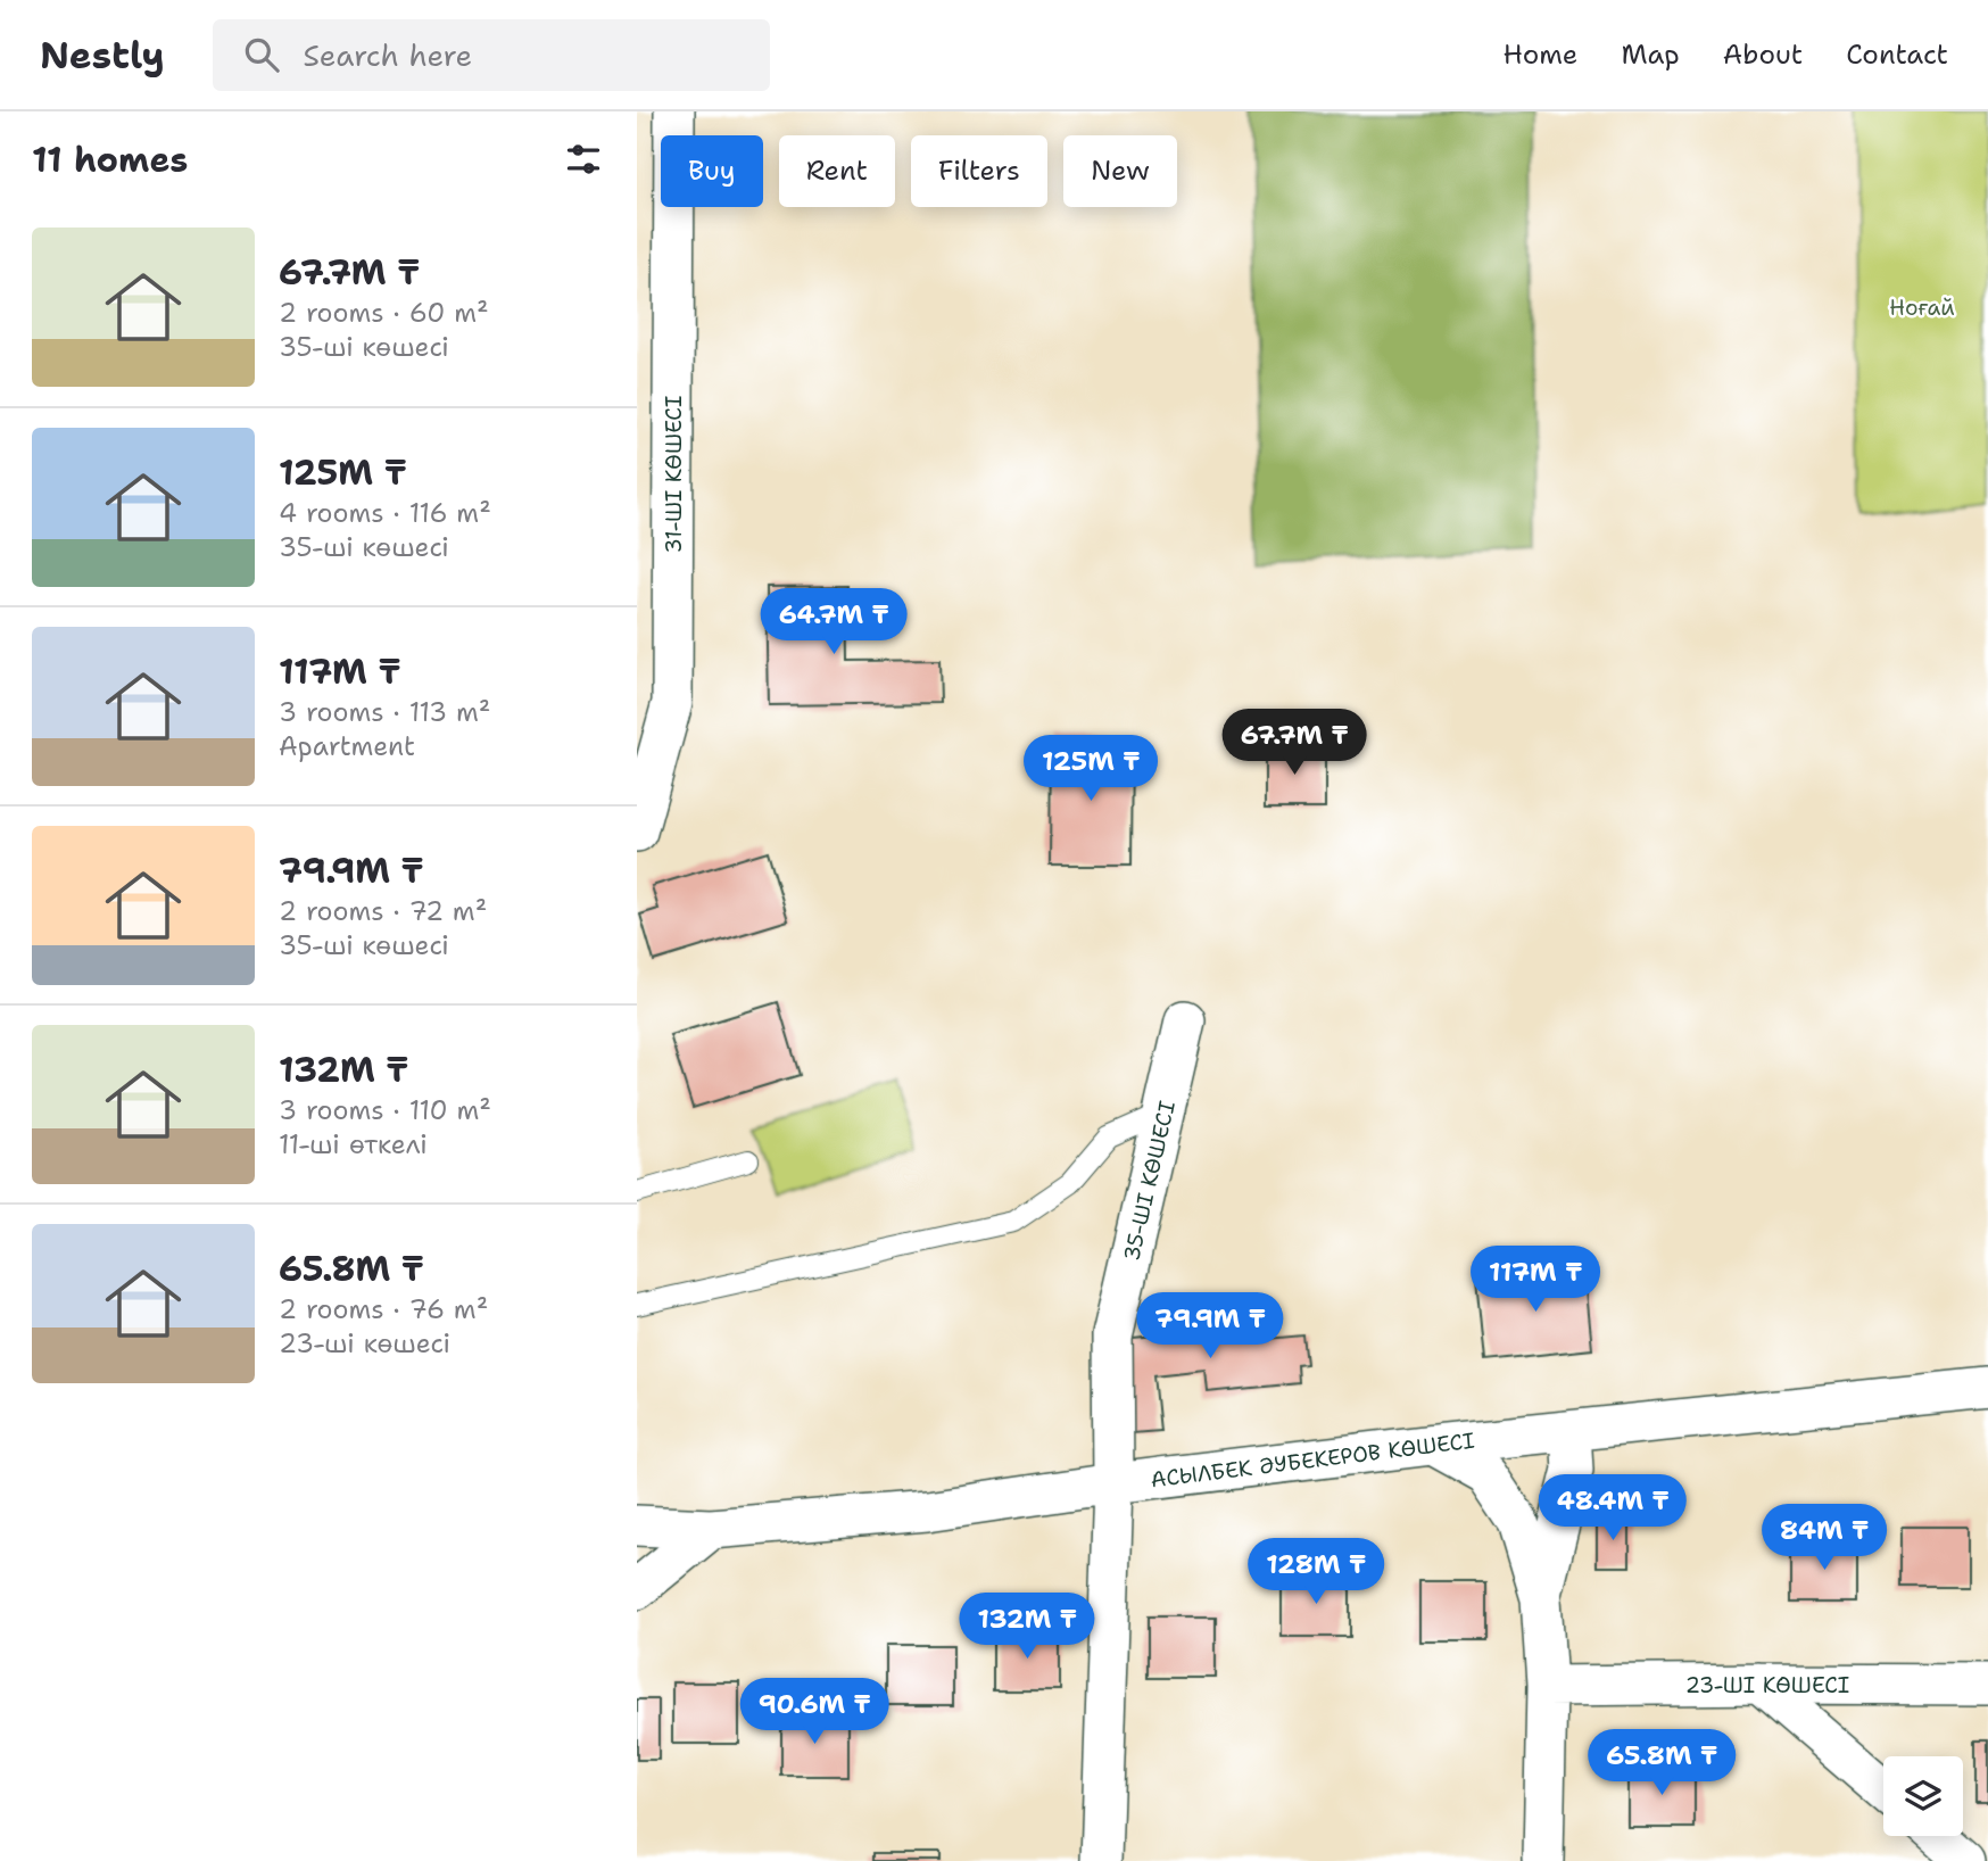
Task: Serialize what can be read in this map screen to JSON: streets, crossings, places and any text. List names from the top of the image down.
{
  "streets": {
    "street": [
      "31-ШІ КӨШЕСІ",
      "35-ШІ КӨШЕСІ",
      "АСЫЛБЕК ӘУБЕКЕРОВ КӨШЕСІ",
      "23-ШІ КӨШЕСІ"
    ]
  },
  "crossings": [
    ["35-ШІ КӨШЕСІ", "АСЫЛБЕК ӘУБЕКЕРОВ КӨШЕСІ"]
  ],
  "parks": ["Ноғай"],
  "page": {
    "header": "Nestly",
    "search": "Search here",
    "nav": [
      "Home",
      "Map",
      "About",
      "Contact"
    ],
    "heading": "11 homes",
    "chip": [
      "Buy",
      "Rent",
      "Filters",
      "New"
    ],
    "list": [
      {
        "name": "67.7M ₸",
        "note": "2 rooms · 60 m² · 35-ші көшесі"
      },
      {
        "name": "125M ₸",
        "note": "4 rooms · 116 m² · 35-ші көшесі"
      },
      {
        "name": "117M ₸",
        "note": "3 rooms · 113 m² · Apartment"
      },
      {
        "name": "79.9M ₸",
        "note": "2 rooms · 72 m² · 35-ші көшесі"
      },
      {
        "name": "132M ₸",
        "note": "3 rooms · 110 m² · 11-ші өткелі"
      },
      {
        "name": "65.8M ₸",
        "note": "2 rooms · 76 m² · 23-ші көшесі"
      }
    ],
    "price": [
      "64.7M ₸",
      "67.7M ₸",
      "125M ₸",
      "117M ₸",
      "79.9M ₸",
      "48.4M ₸",
      "84M ₸",
      "128M ₸",
      "132M ₸",
      "90.6M ₸",
      "65.8M ₸"
    ]
  }
}
